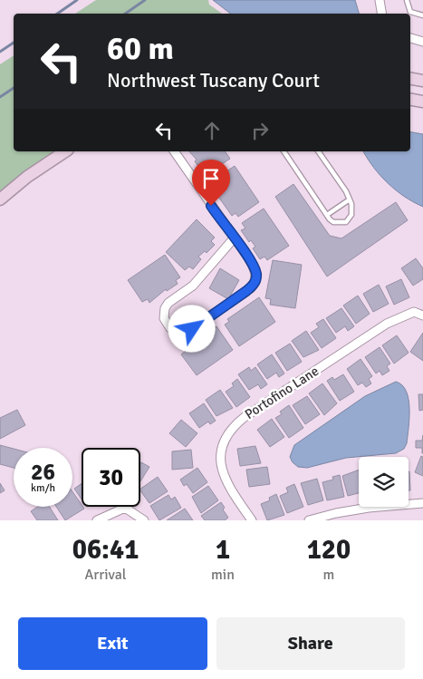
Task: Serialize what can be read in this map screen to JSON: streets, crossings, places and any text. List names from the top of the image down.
{
  "streets": {
    "street": ["Portofino Lane"]
  },
  "page": {
    "turn": ["60 m", "Northwest Tuscany Court"],
    "speed": "26 km/h",
    "limit": "30",
    "eta": [
      "06:41",
      "Arrival",
      "1",
      "min",
      "120",
      "m"
    ],
    "buttons": ["Exit", "Share"]
  }
}
